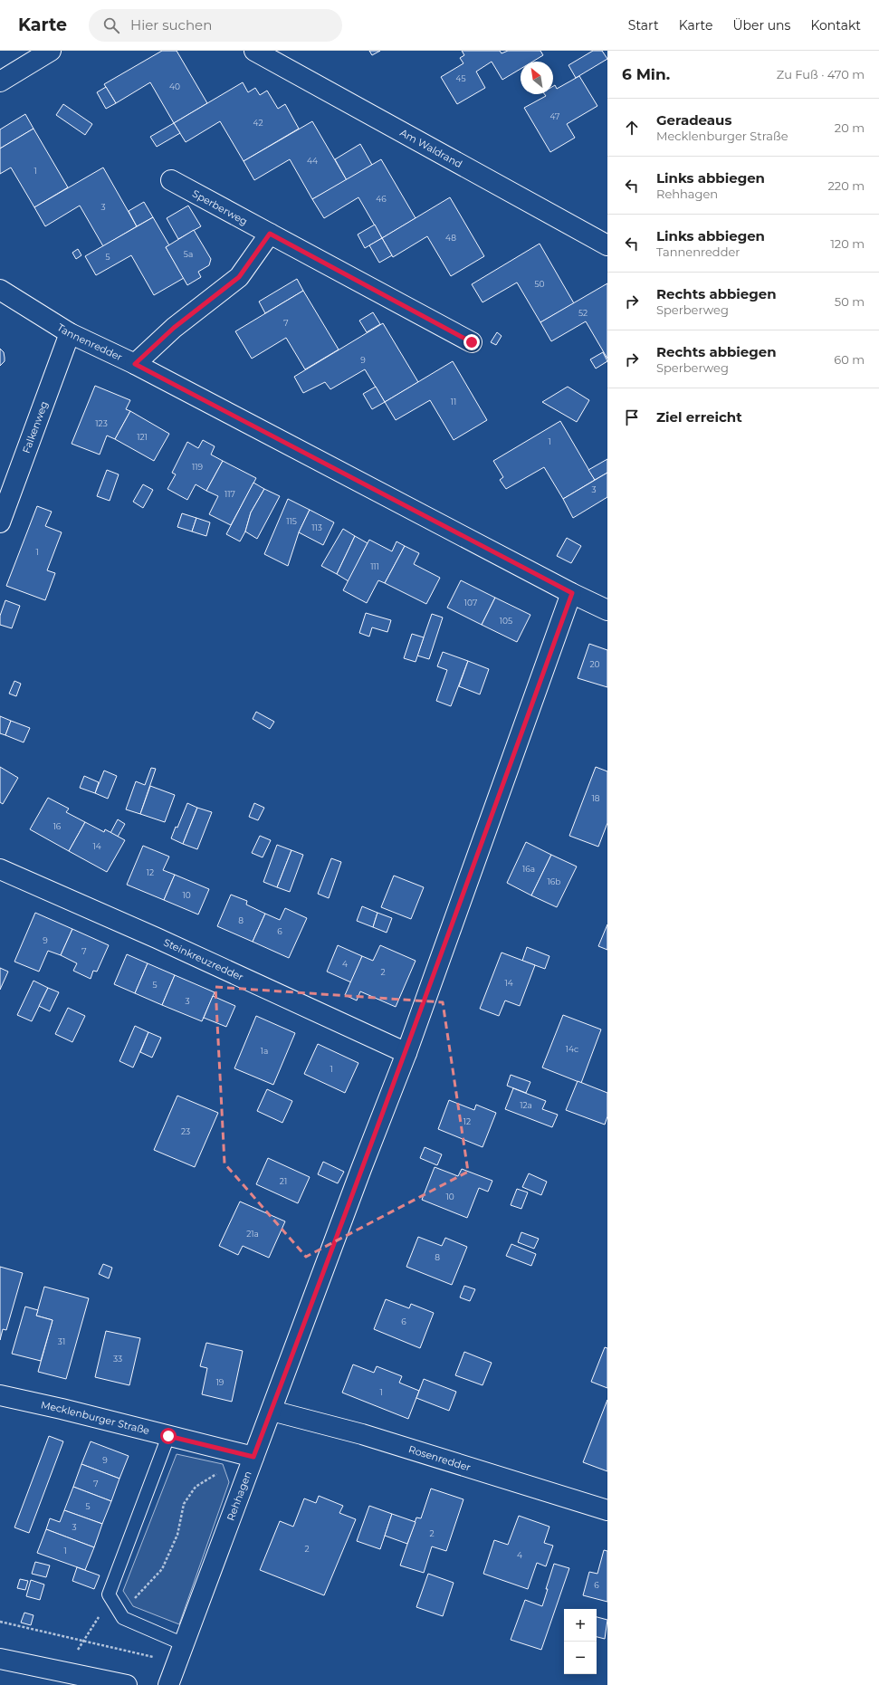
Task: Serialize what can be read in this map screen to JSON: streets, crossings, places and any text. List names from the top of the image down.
{
  "streets": {
    "street": [
      "Am Waldrand",
      "Sperberweg",
      "Tannenredder",
      "Falkenweg",
      "Steinkreuzredder",
      "Mecklenburger Straße",
      "Rosenredder",
      "Rehhagen"
    ]
  },
  "crossings": [
    ["Tannenredder", "Falkenweg"],
    ["Tannenredder", "Rehhagen"],
    ["Steinkreuzredder", "Rehhagen"],
    ["Mecklenburger Straße", "Rehhagen"],
    ["Rosenredder", "Rehhagen"]
  ],
  "house_numbers": [
    "45",
    "40",
    "47",
    "42",
    "44",
    "1",
    "46",
    "3",
    "48",
    "5a",
    "5",
    "50",
    "52",
    "7",
    "9",
    "11",
    "123",
    "121",
    "1",
    "119",
    "3",
    "117",
    "115",
    "113",
    "1",
    "111",
    "107",
    "105",
    "20",
    "18",
    "16",
    "14",
    "16a",
    "12",
    "16b",
    "10",
    "8",
    "6",
    "9",
    "7",
    "4",
    "2",
    "14",
    "5",
    "3",
    "14c",
    "1a",
    "1",
    "12a",
    "12",
    "23",
    "21",
    "10",
    "21a",
    "8",
    "6",
    "31",
    "33",
    "19",
    "1",
    "9",
    "7",
    "5",
    "3",
    "2",
    "2",
    "1",
    "4",
    "6"
  ],
  "north": "top left",
  "page": {
    "header": "Karte",
    "search": "Hier suchen",
    "nav": [
      "Start",
      "Karte",
      "Über uns",
      "Kontakt"
    ],
    "heading": ["6 Min.", "Zu Fuß · 470 m"],
    "list": [
      ["Geradeaus", "Mecklenburger Straße", "20 m"],
      ["Links abbiegen", "Rehhagen", "220 m"],
      ["Links abbiegen", "Tannenredder", "120 m"],
      ["Rechts abbiegen", "Sperberweg", "50 m"],
      ["Rechts abbiegen", "Sperberweg", "60 m"],
      "Ziel erreicht"
    ],
    "map_buttons": ["+", "−"]
  }
}
